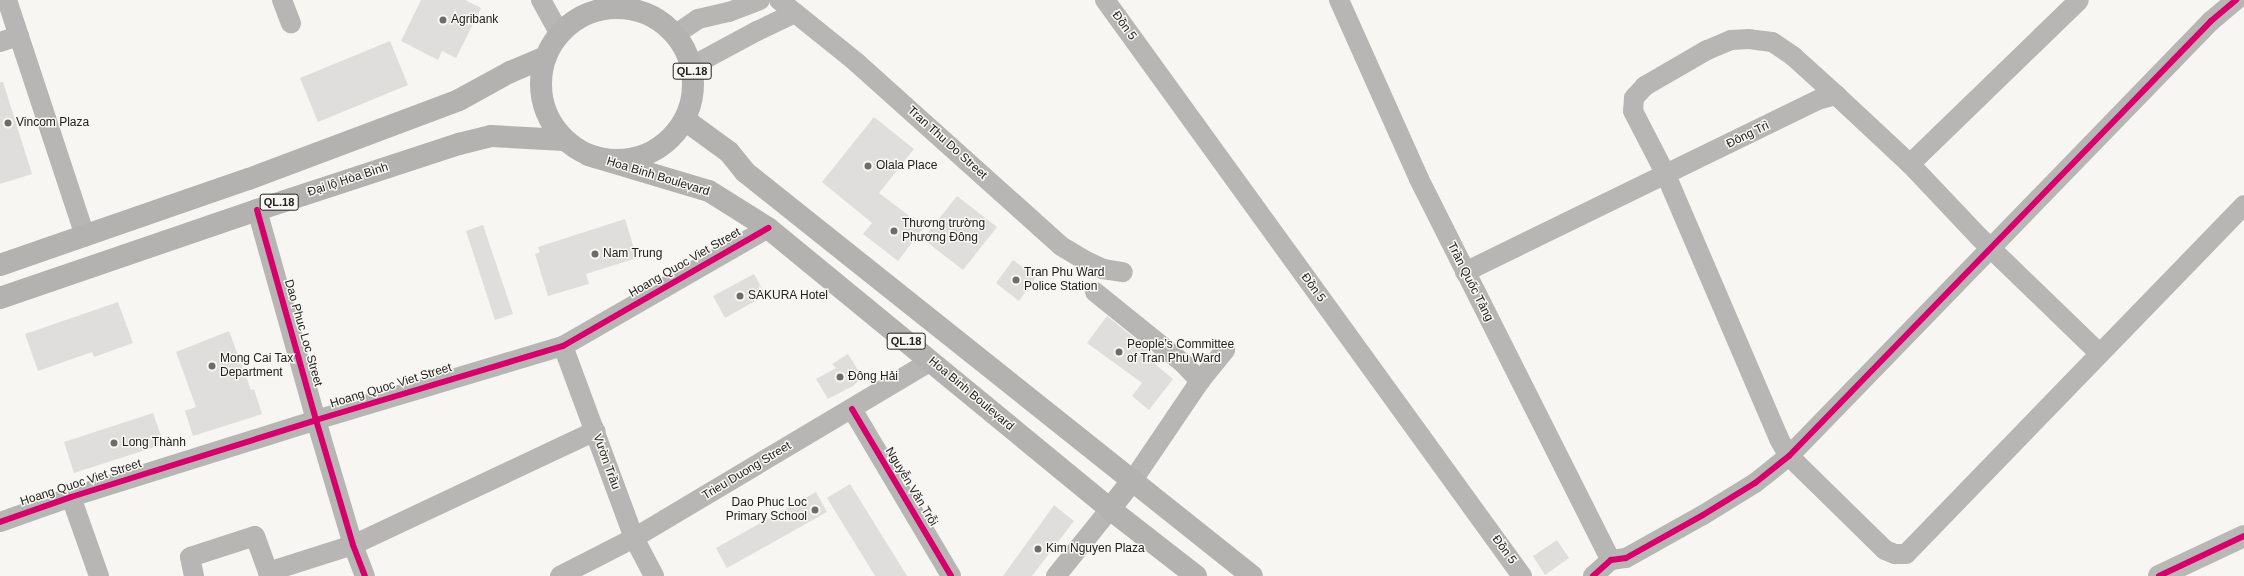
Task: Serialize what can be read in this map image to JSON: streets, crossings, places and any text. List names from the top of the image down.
{
  "streets": {
    "highway": ["QL.18", "Hoa Binh Boulevard", "Đại lộ Hòa Bình"],
    "street": [
      "Đồn 5",
      "Đông Trì",
      "Tran Thu Do Street",
      "Hoang Quoc Viet Street",
      "Trần Quốc Tảng",
      "Dao Phuc Loc Street",
      "Vườn Trầu",
      "Trieu Duong Street",
      "Nguyễn Văn Trỗi"
    ]
  },
  "crossings": [
    ["QL.18", "Hoa Binh Boulevard"],
    ["QL.18", "Đại lộ Hòa Bình"],
    ["Đông Trì", "Trần Quốc Tảng"],
    ["Hoa Binh Boulevard", "Hoang Quoc Viet Street"],
    ["Hoa Binh Boulevard", "Trieu Duong Street"],
    ["Đại lộ Hòa Bình", "Dao Phuc Loc Street"],
    ["Hoang Quoc Viet Street", "Dao Phuc Loc Street"],
    ["Hoang Quoc Viet Street", "Vườn Trầu"],
    ["Vườn Trầu", "Trieu Duong Street"],
    ["Trieu Duong Street", "Nguyễn Văn Trỗi"]
  ],
  "places": [
    "Agribank",
    "Vincom Plaza",
    "Olala Place",
    "Thương trường Phương Đông",
    "Nam Trung",
    "Tran Phu Ward Police Station",
    "SAKURA Hotel",
    "People’s Committee of Tran Phu Ward",
    "Mong Cai Tax Department",
    "Đông Hải",
    "Long Thành",
    "Dao Phuc Loc Primary School",
    "Kim Nguyen Plaza"
  ]
}
